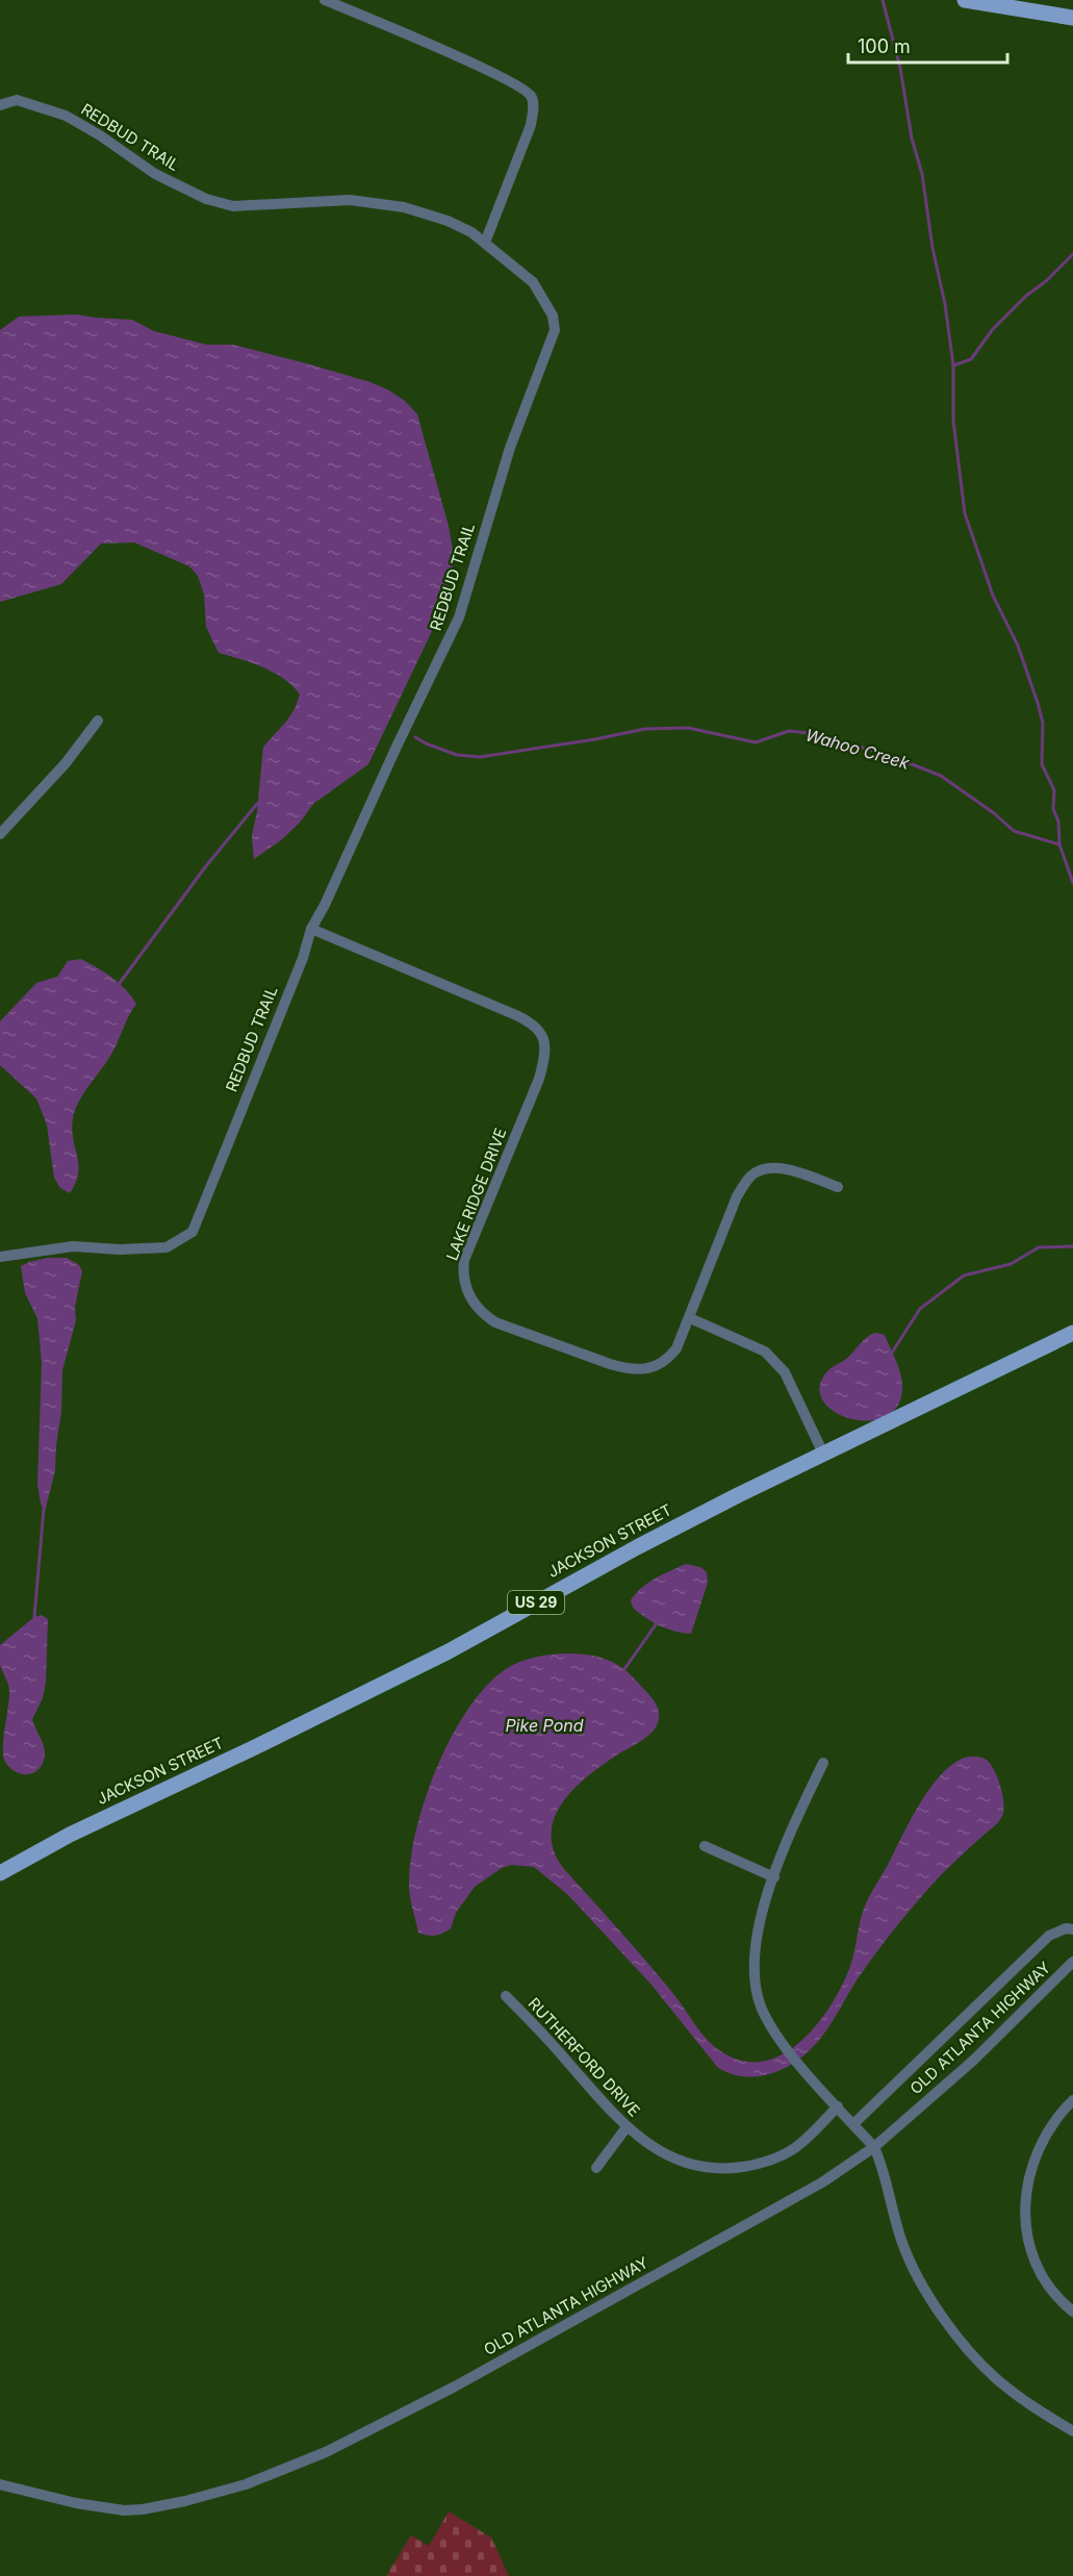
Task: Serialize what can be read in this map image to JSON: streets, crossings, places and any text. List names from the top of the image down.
{
  "streets": {
    "main road": ["JACKSON STREET", "US 29"],
    "street": [
      "REDBUD TRAIL",
      "LAKE RIDGE DRIVE",
      "OLD ATLANTA HIGHWAY",
      "RUTHERFORD DRIVE"
    ]
  },
  "crossings": [
    ["REDBUD TRAIL", "LAKE RIDGE DRIVE"]
  ],
  "water": ["Wahoo Creek", "Pike Pond"],
  "scale_bar": "100 m"
}
